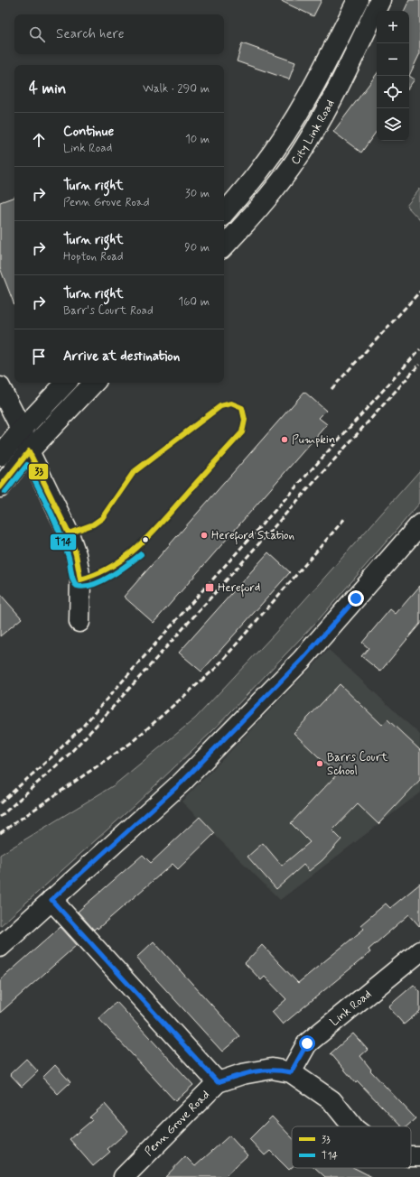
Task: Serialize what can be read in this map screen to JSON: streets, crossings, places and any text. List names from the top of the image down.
{
  "streets": {
    "main road": ["City Link Road", "Link Road", "Penn Grove Road"]
  },
  "crossings": [
    ["Link Road", "Penn Grove Road"]
  ],
  "places": {
    "other": ["Pumpkin", "Hereford Station", "Barrs Court School"],
    "transit": ["Hereford"]
  },
  "lines": ["transit line 33", "transit line T14"],
  "legend": ["33", "T14"],
  "page": {
    "map_buttons": ["+", "−"],
    "search": "Search here",
    "heading": ["4 min", "Walk · 290 m"],
    "list": [
      ["Continue", "Link Road", "10 m"],
      ["Turn right", "Penn Grove Road", "30 m"],
      ["Turn right", "Hopton Road", "90 m"],
      ["Turn right", "Barr's Court Road", "160 m"],
      "Arrive at destination"
    ]
  }
}
